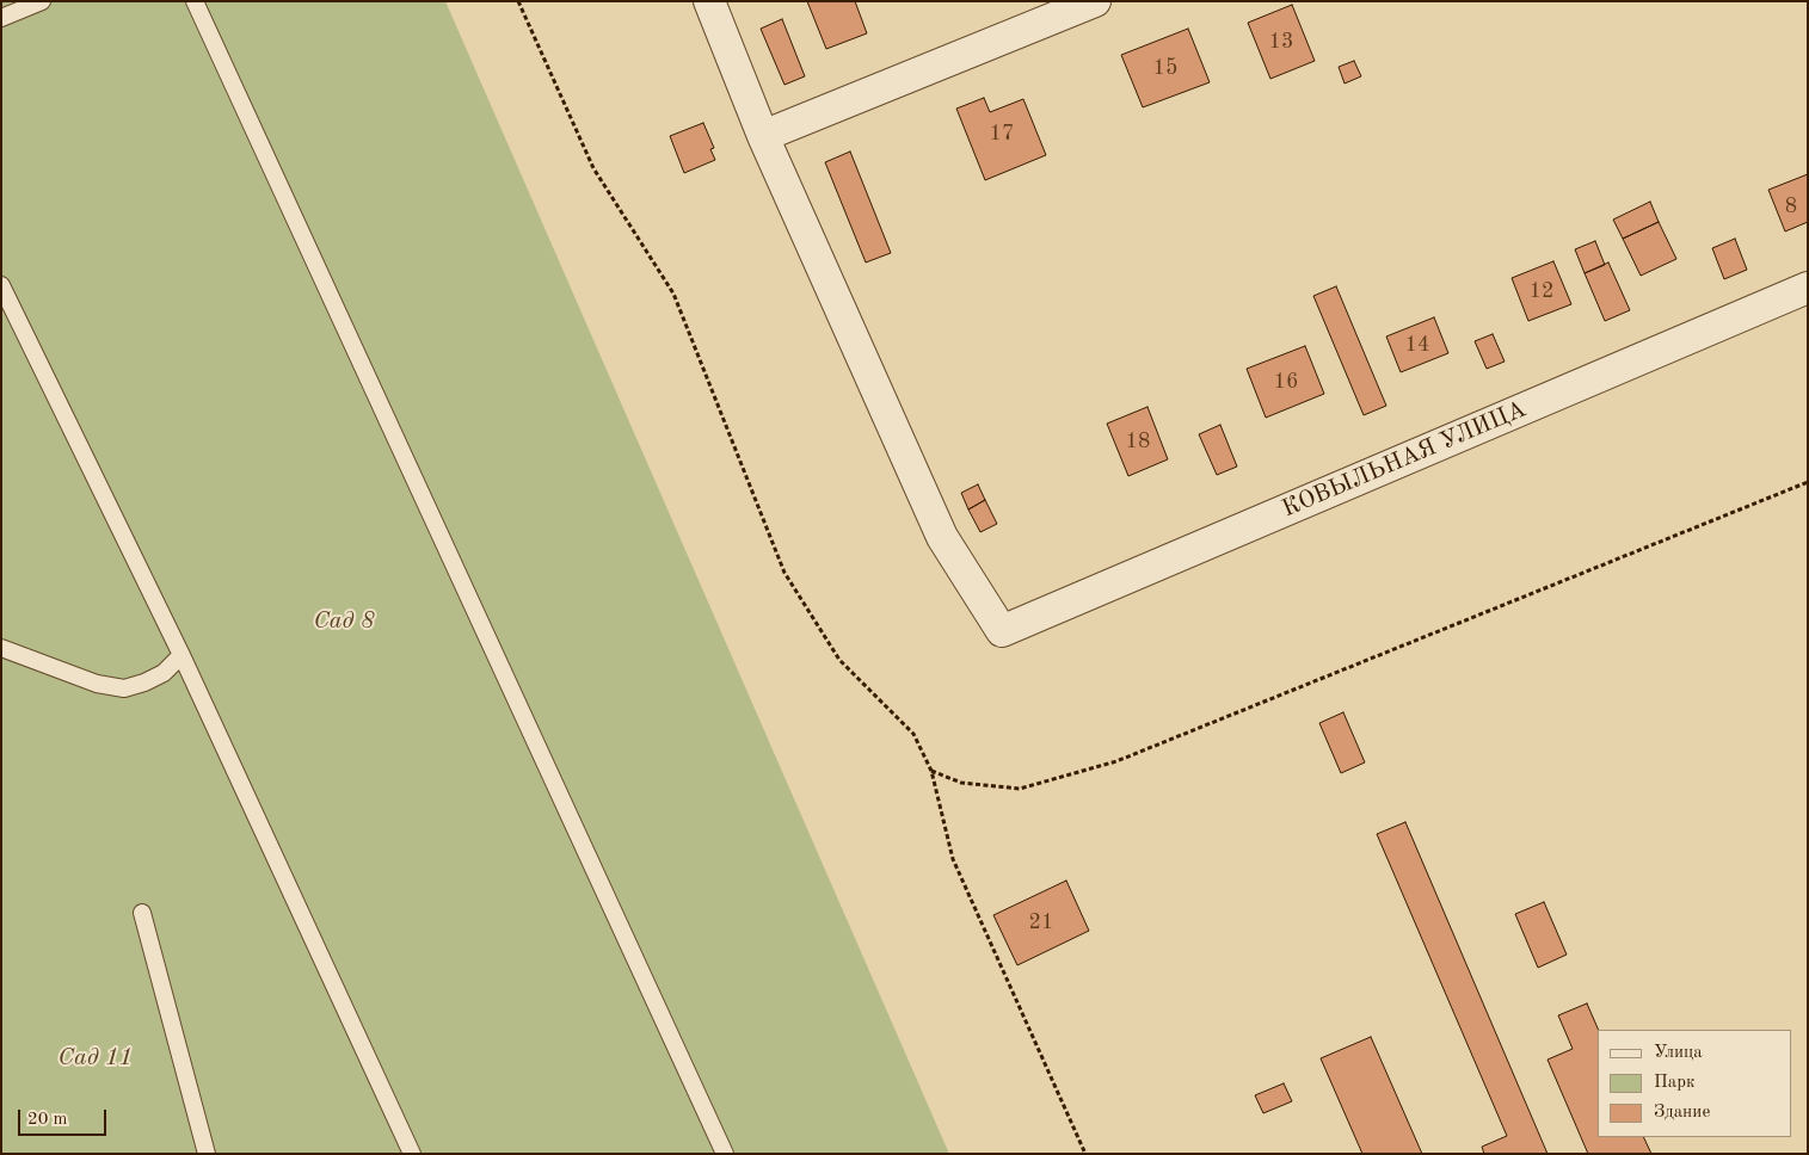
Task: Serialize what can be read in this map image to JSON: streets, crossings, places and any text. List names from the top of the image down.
{
  "streets": {
    "street": ["КОВЫЛЬНАЯ УЛИЦА"]
  },
  "parks": ["Сад 8", "Сад 11"],
  "house_numbers": [
    "13",
    "15",
    "17",
    "8",
    "12",
    "14",
    "16",
    "18",
    "21"
  ],
  "legend": ["Улица", "Парк", "Здание"],
  "scale_bar": "20 m"
}
